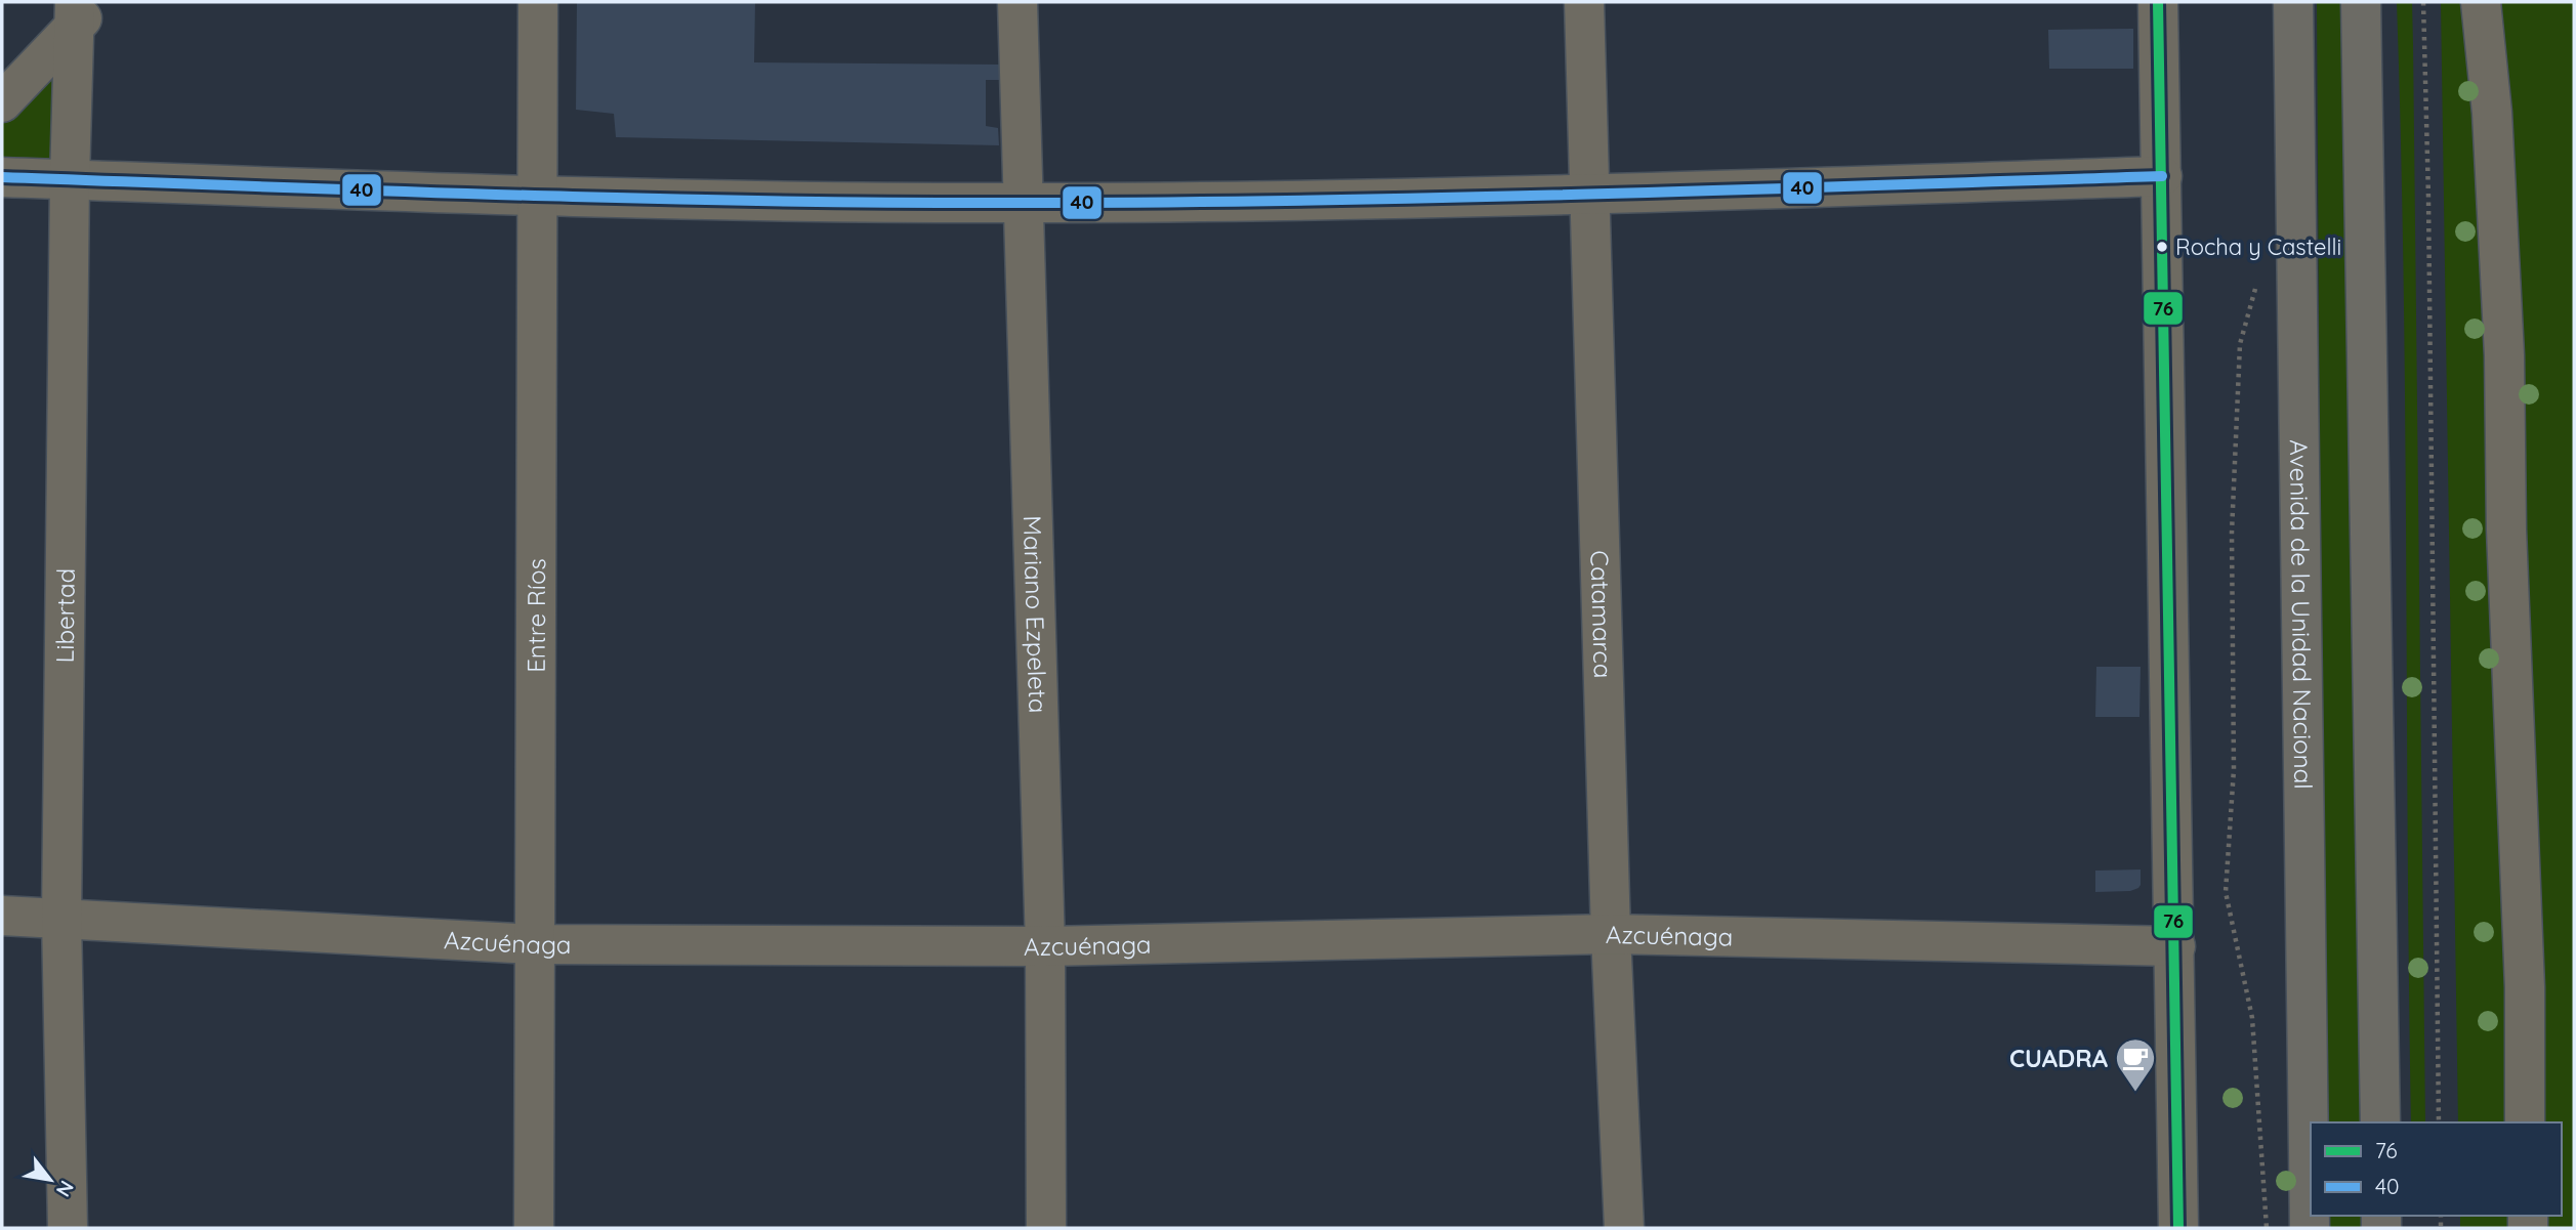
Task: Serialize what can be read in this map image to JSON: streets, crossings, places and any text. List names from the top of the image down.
{
  "streets": {
    "main road": ["Avenida de la Unidad Nacional"],
    "street": [
      "Libertad",
      "Entre Ríos",
      "Mariano Ezpeleta",
      "Catamarca",
      "Azcuénaga"
    ]
  },
  "crossings": [
    ["Libertad", "Azcuénaga"],
    ["Entre Ríos", "Azcuénaga"],
    ["Mariano Ezpeleta", "Azcuénaga"],
    ["Catamarca", "Azcuénaga"]
  ],
  "places": {
    "other": ["Rocha y Castelli"],
    "cafe": ["CUADRA"]
  },
  "lines": ["transit line 76", "transit line 40"],
  "legend": ["76", "40"],
  "north": "bottom right"
}
